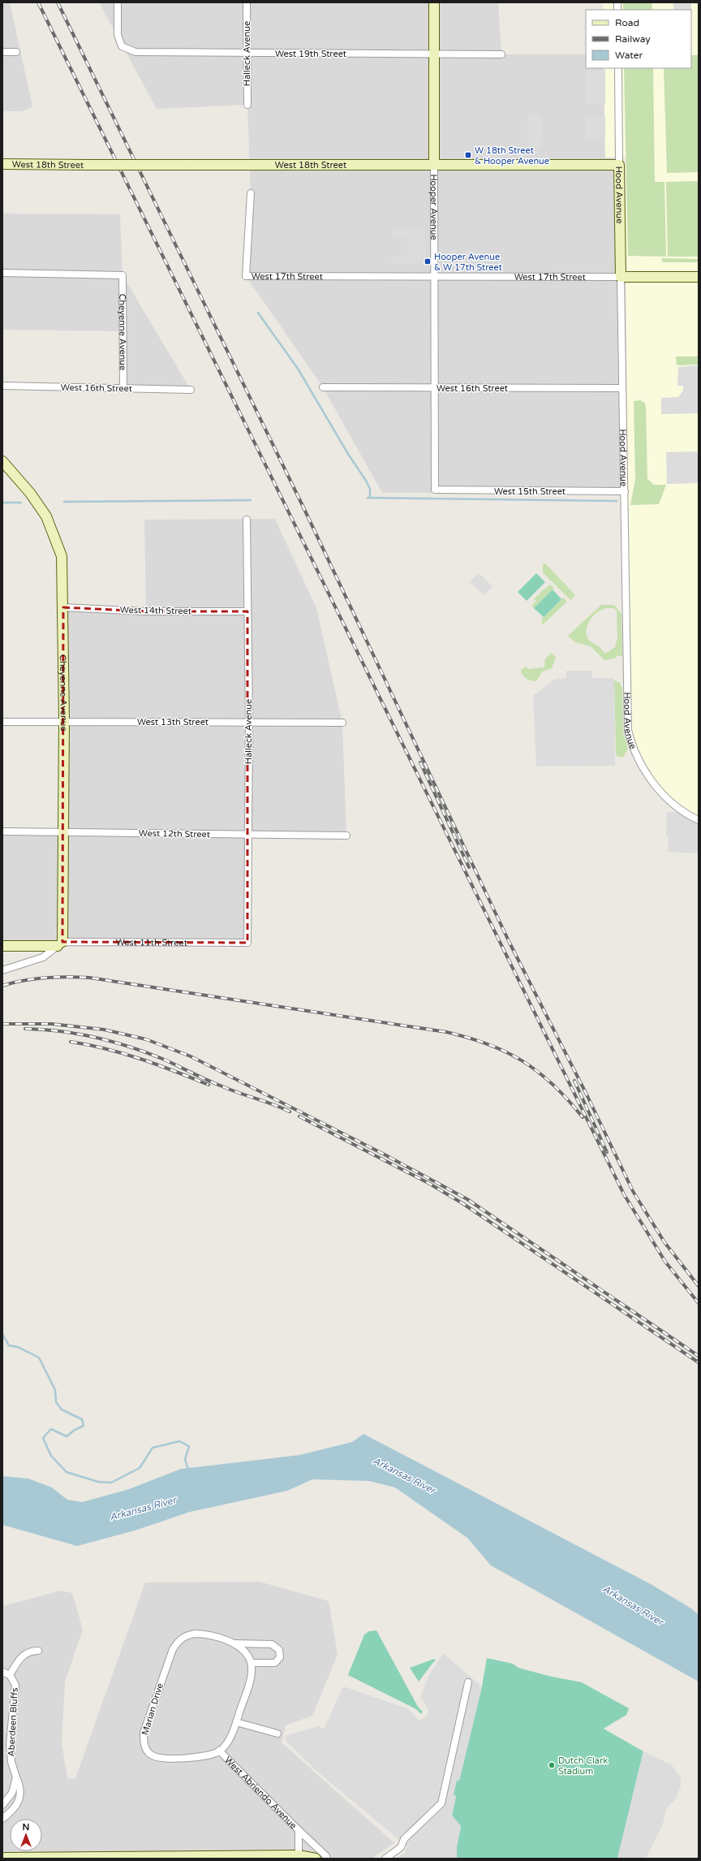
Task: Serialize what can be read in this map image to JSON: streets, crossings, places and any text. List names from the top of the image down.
{
  "streets": {
    "street": [
      "Halleck Avenue",
      "West 19th Street",
      "West 18th Street",
      "Hood Avenue",
      "Hooper Avenue",
      "West 17th Street",
      "Cheyenne Avenue",
      "West 16th Street",
      "West 15th Street",
      "West 14th Street",
      "West 13th Street",
      "West 12th Street",
      "West 11th Street",
      "Marian Drive",
      "Aberdeen Bluffs",
      "West Abriendo Avenue"
    ]
  },
  "crossings": [
    ["Halleck Avenue", "West 19th Street"],
    ["Halleck Avenue", "West 14th Street"],
    ["Halleck Avenue", "West 13th Street"],
    ["Halleck Avenue", "West 12th Street"],
    ["Halleck Avenue", "West 11th Street"],
    ["West 19th Street", "Hooper Avenue"],
    ["West 18th Street", "Hood Avenue"],
    ["West 18th Street", "Hooper Avenue"],
    ["Hood Avenue", "West 17th Street"],
    ["Hood Avenue", "West 16th Street"],
    ["Hood Avenue", "West 15th Street"],
    ["Hooper Avenue", "West 17th Street"],
    ["Hooper Avenue", "West 16th Street"],
    ["Hooper Avenue", "West 15th Street"],
    ["Cheyenne Avenue", "West 16th Street"],
    ["Cheyenne Avenue", "West 14th Street"],
    ["Cheyenne Avenue", "West 13th Street"],
    ["Cheyenne Avenue", "West 12th Street"],
    ["Cheyenne Avenue", "West 11th Street"],
    ["Marian Drive", "West Abriendo Avenue"]
  ],
  "water": ["Arkansas River"],
  "places": {
    "transit": ["W 18th Street & Hooper Avenue", "Hooper Avenue & W 17th Street"],
    "other": ["Dutch Clark Stadium"]
  },
  "legend": ["Road", "Railway", "Water"],
  "north": "top"
}
